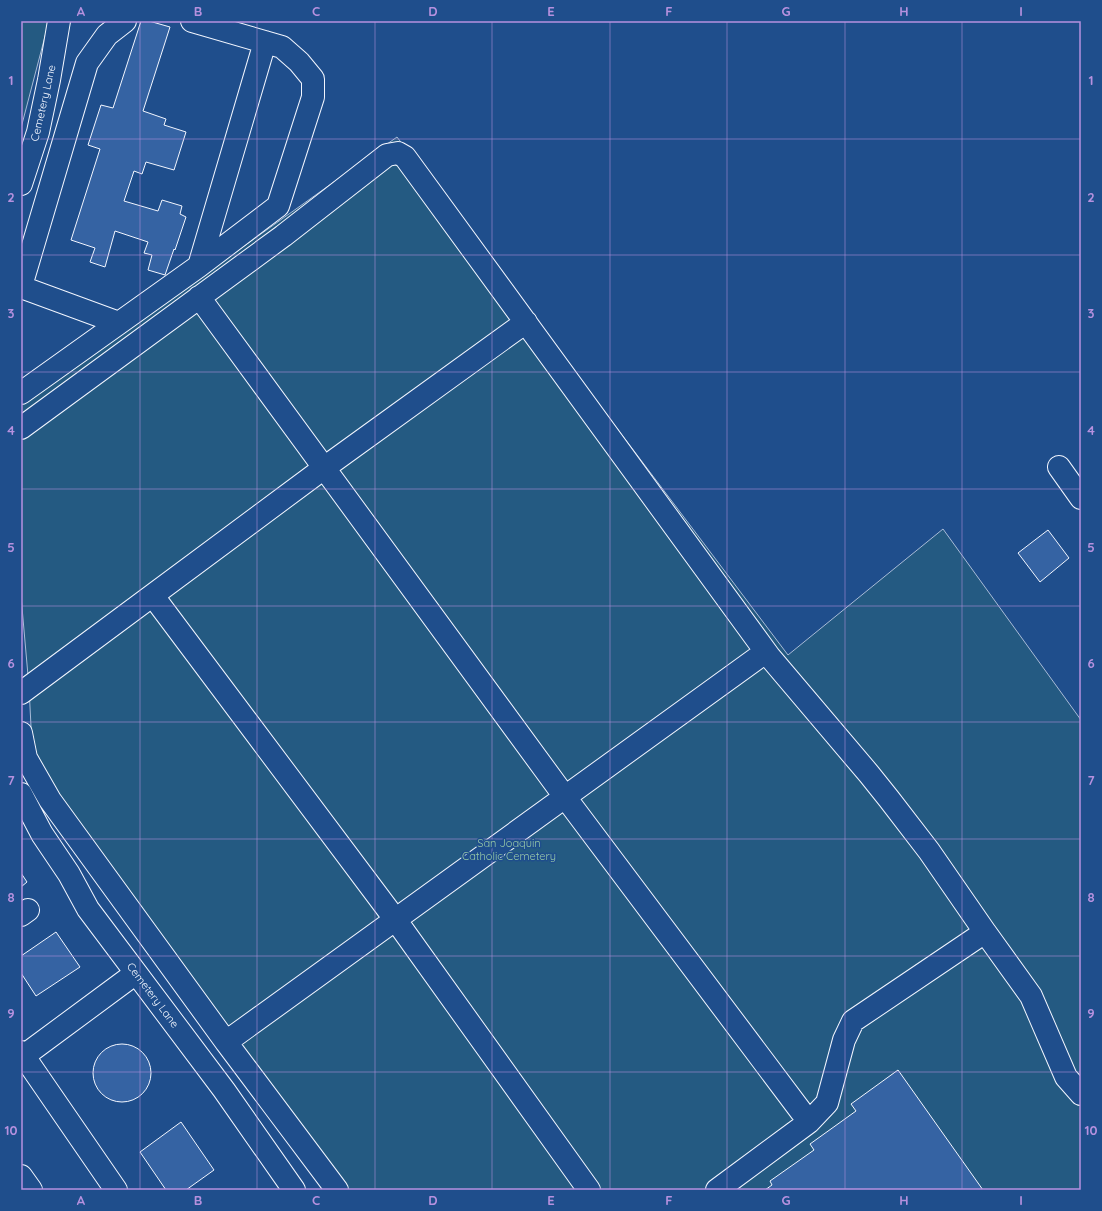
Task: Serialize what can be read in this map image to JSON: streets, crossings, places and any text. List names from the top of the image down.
{
  "streets": {
    "street": ["Cemetery Lane"]
  },
  "parks": ["San Joaquin Catholic Cemetery"],
  "grid": {
    "columns": [
      "A",
      "B",
      "C",
      "D",
      "E",
      "F",
      "G",
      "H",
      "I"
    ],
    "rows": [
      "1",
      "2",
      "3",
      "4",
      "5",
      "6",
      "7",
      "8",
      "9",
      "10"
    ]
  }
}
